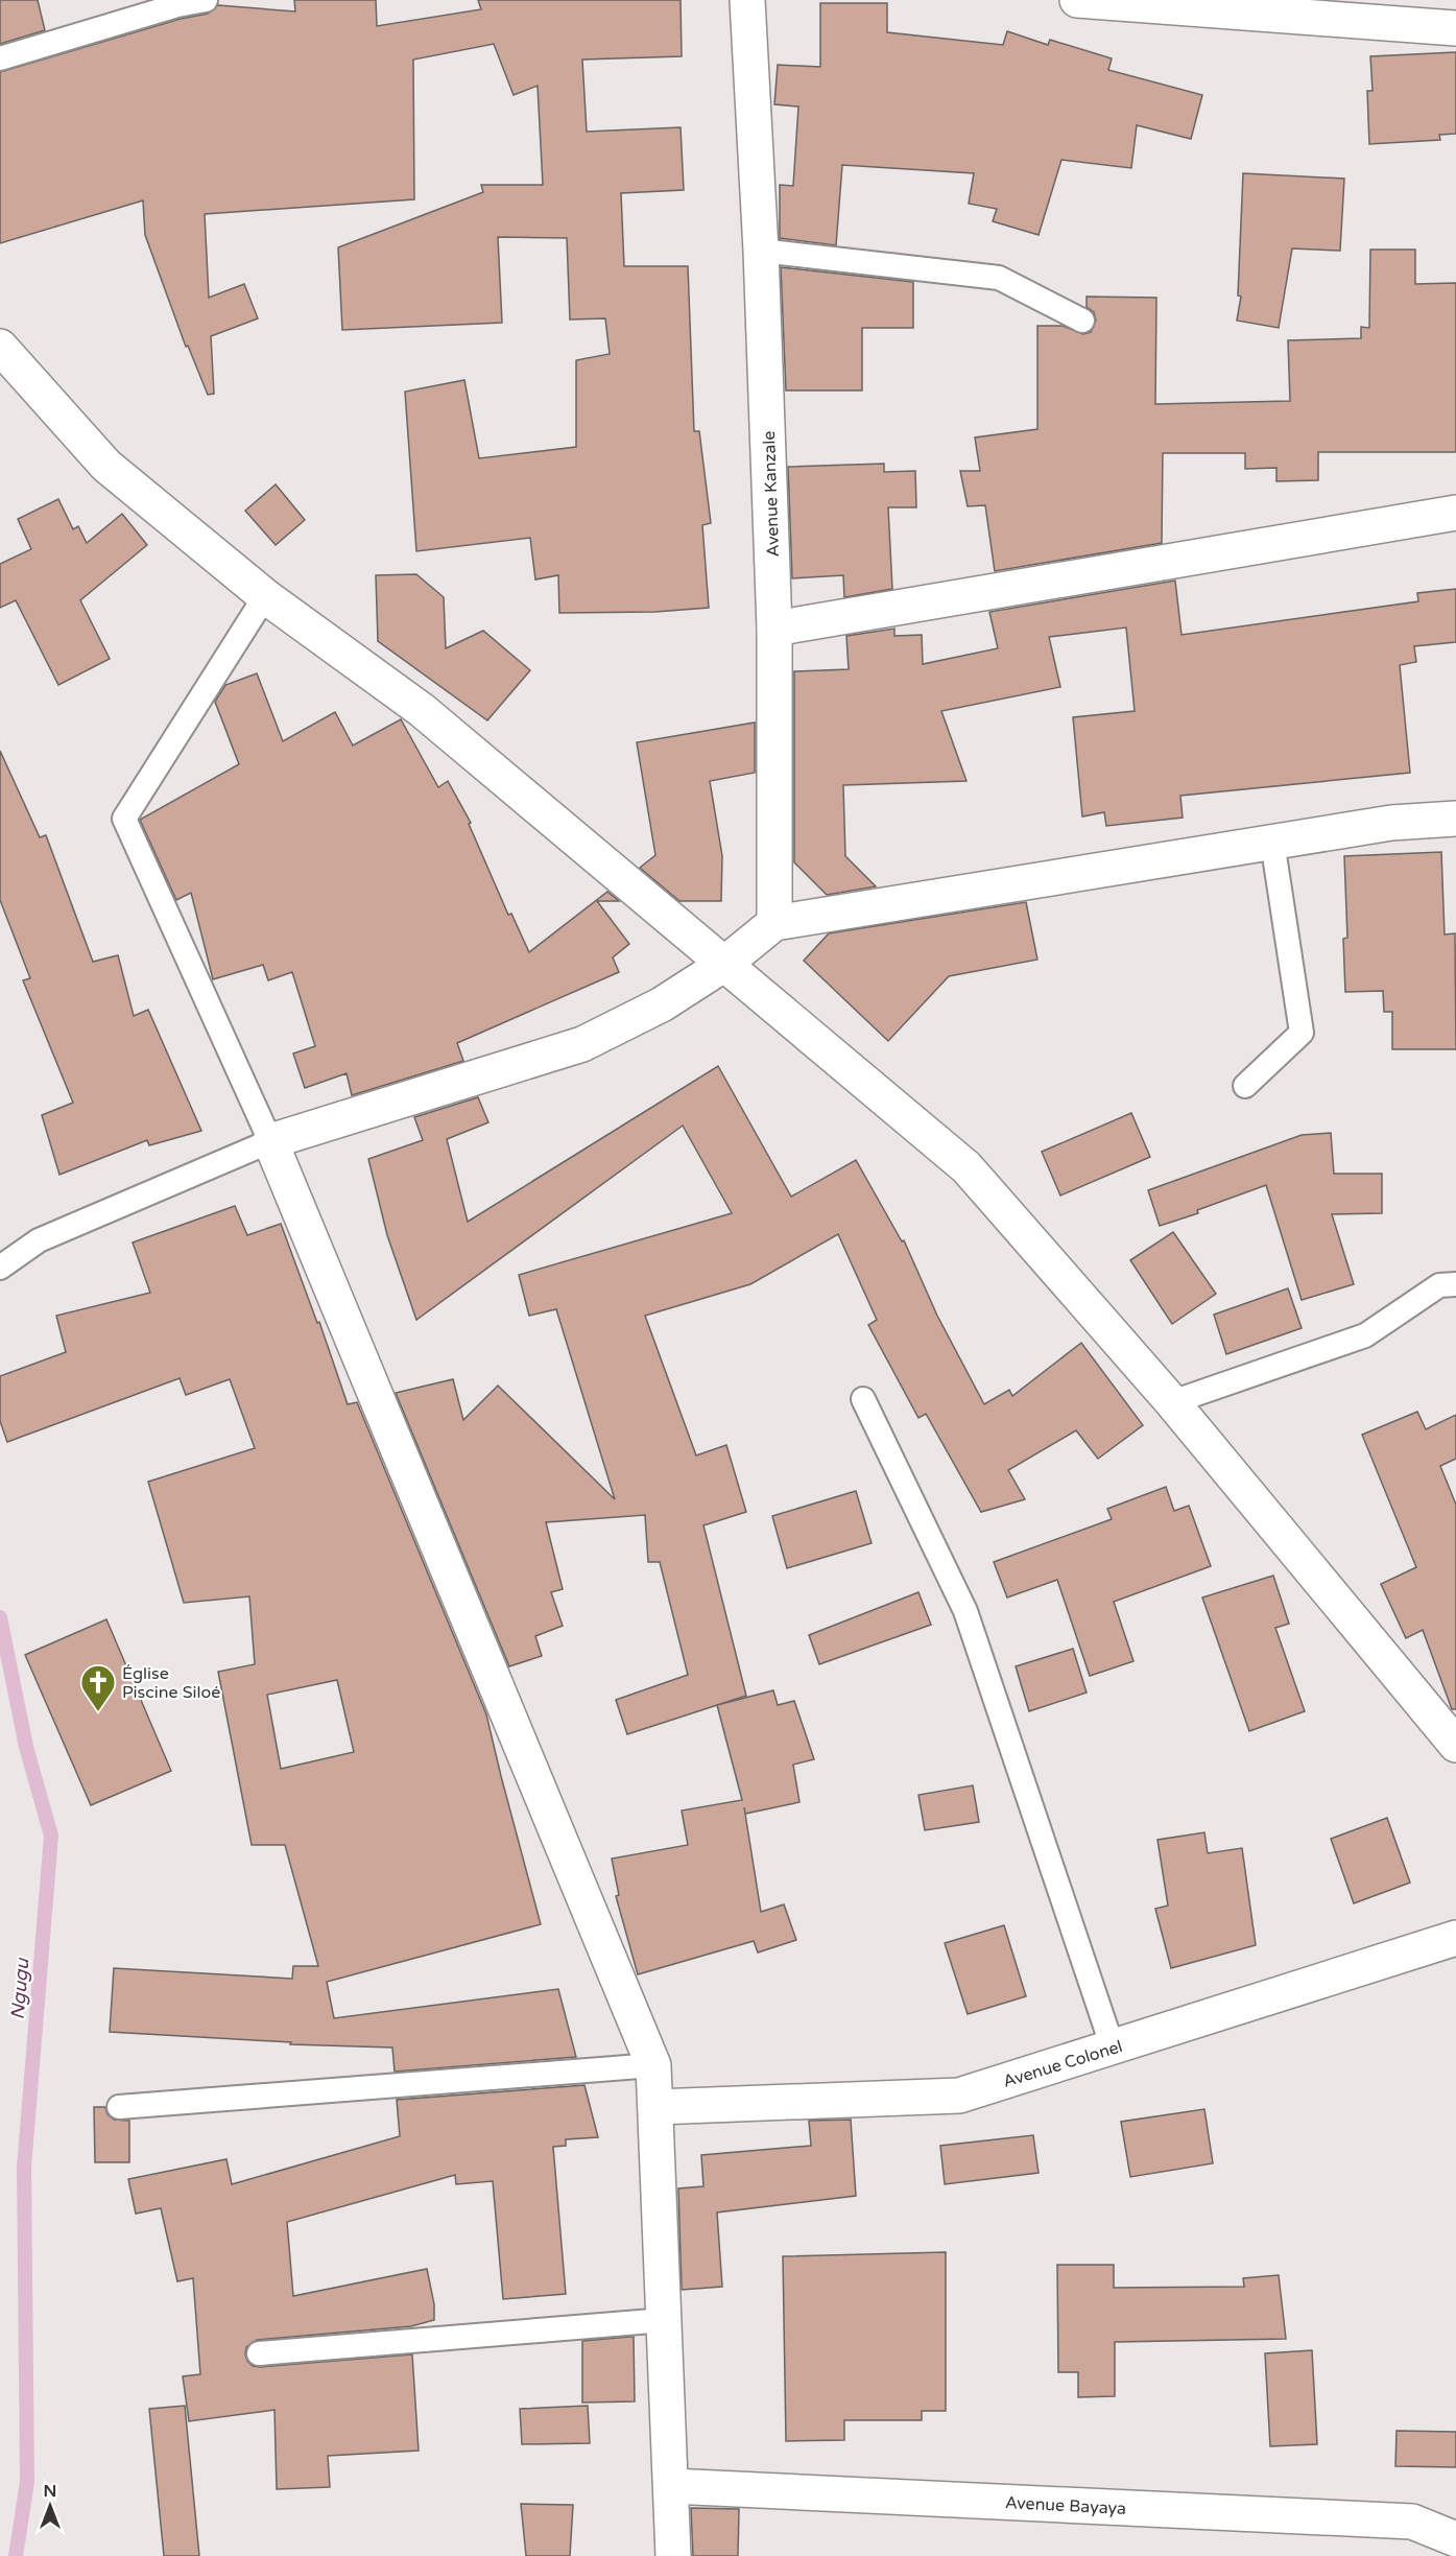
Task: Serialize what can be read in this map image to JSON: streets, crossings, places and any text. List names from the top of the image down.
{
  "streets": {
    "street": ["Avenue Kanzale", "Avenue Colonel", "Avenue Bayaya"]
  },
  "water": ["Ngugu"],
  "places": {
    "church": ["Église Piscine Siloé"]
  },
  "north": "top"
}
